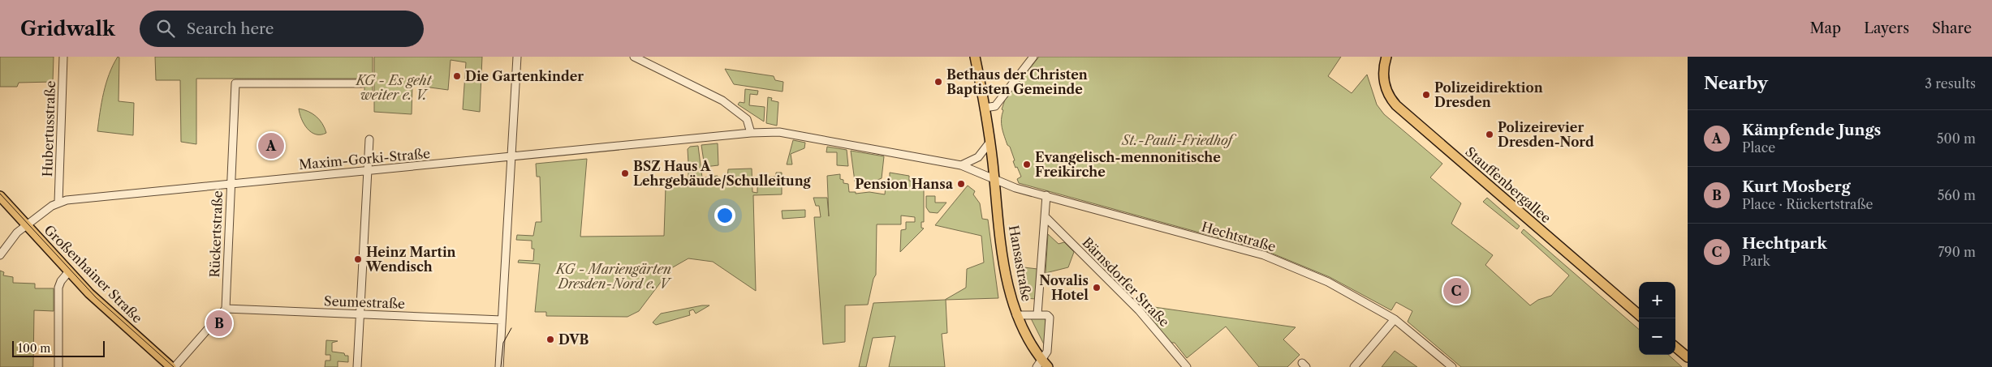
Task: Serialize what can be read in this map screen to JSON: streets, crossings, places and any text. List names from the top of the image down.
{
  "streets": {
    "main road": ["Stauffenbergallee", "Hansastraße", "Großenhainer Straße"],
    "street": [
      "Hubertusstraße",
      "Maxim-Gorki-Straße",
      "Rückertstraße",
      "Hechtstraße",
      "Bärnsdorfer Straße",
      "Seumestraße"
    ]
  },
  "crossings": [
    ["Hubertusstraße", "Maxim-Gorki-Straße"],
    ["Maxim-Gorki-Straße", "Rückertstraße"],
    ["Rückertstraße", "Seumestraße"],
    ["Hechtstraße", "Hansastraße"]
  ],
  "parks": ["KG - Es geht weiter e. V.", "St.-Pauli-Friedhof", "KG - Mariengärten Dresden-Nord e. V"],
  "places": [
    "Die Gartenkinder",
    "Bethaus der Christen Baptisten Gemeinde",
    "Polizeidirektion Dresden",
    "Polizeirevier Dresden-Nord",
    "Evangelisch-mennonitische Freikirche",
    "BSZ Haus A Lehrgebäude/Schulleitung",
    "Pension Hansa",
    "Heinz Martin Wendisch",
    "Novalis Hotel",
    "DVB"
  ],
  "scale_bar": "100 m",
  "page": {
    "header": "Gridwalk",
    "search": "Search here",
    "nav": ["Map", "Layers", "Share"],
    "heading": ["Nearby", "3 results"],
    "list": [
      {
        "mark": "A",
        "name": "Kämpfende Jungs",
        "note": "Place",
        "value": "500 m"
      },
      {
        "mark": "B",
        "name": "Kurt Mosberg",
        "note": "Place · Rückertstraße",
        "value": "560 m"
      },
      {
        "mark": "C",
        "name": "Hechtpark",
        "note": "Park",
        "value": "790 m"
      }
    ],
    "pins": ["A", "C", "B"],
    "map_buttons": ["+", "−"],
    "scale": "100 m"
  }
}
